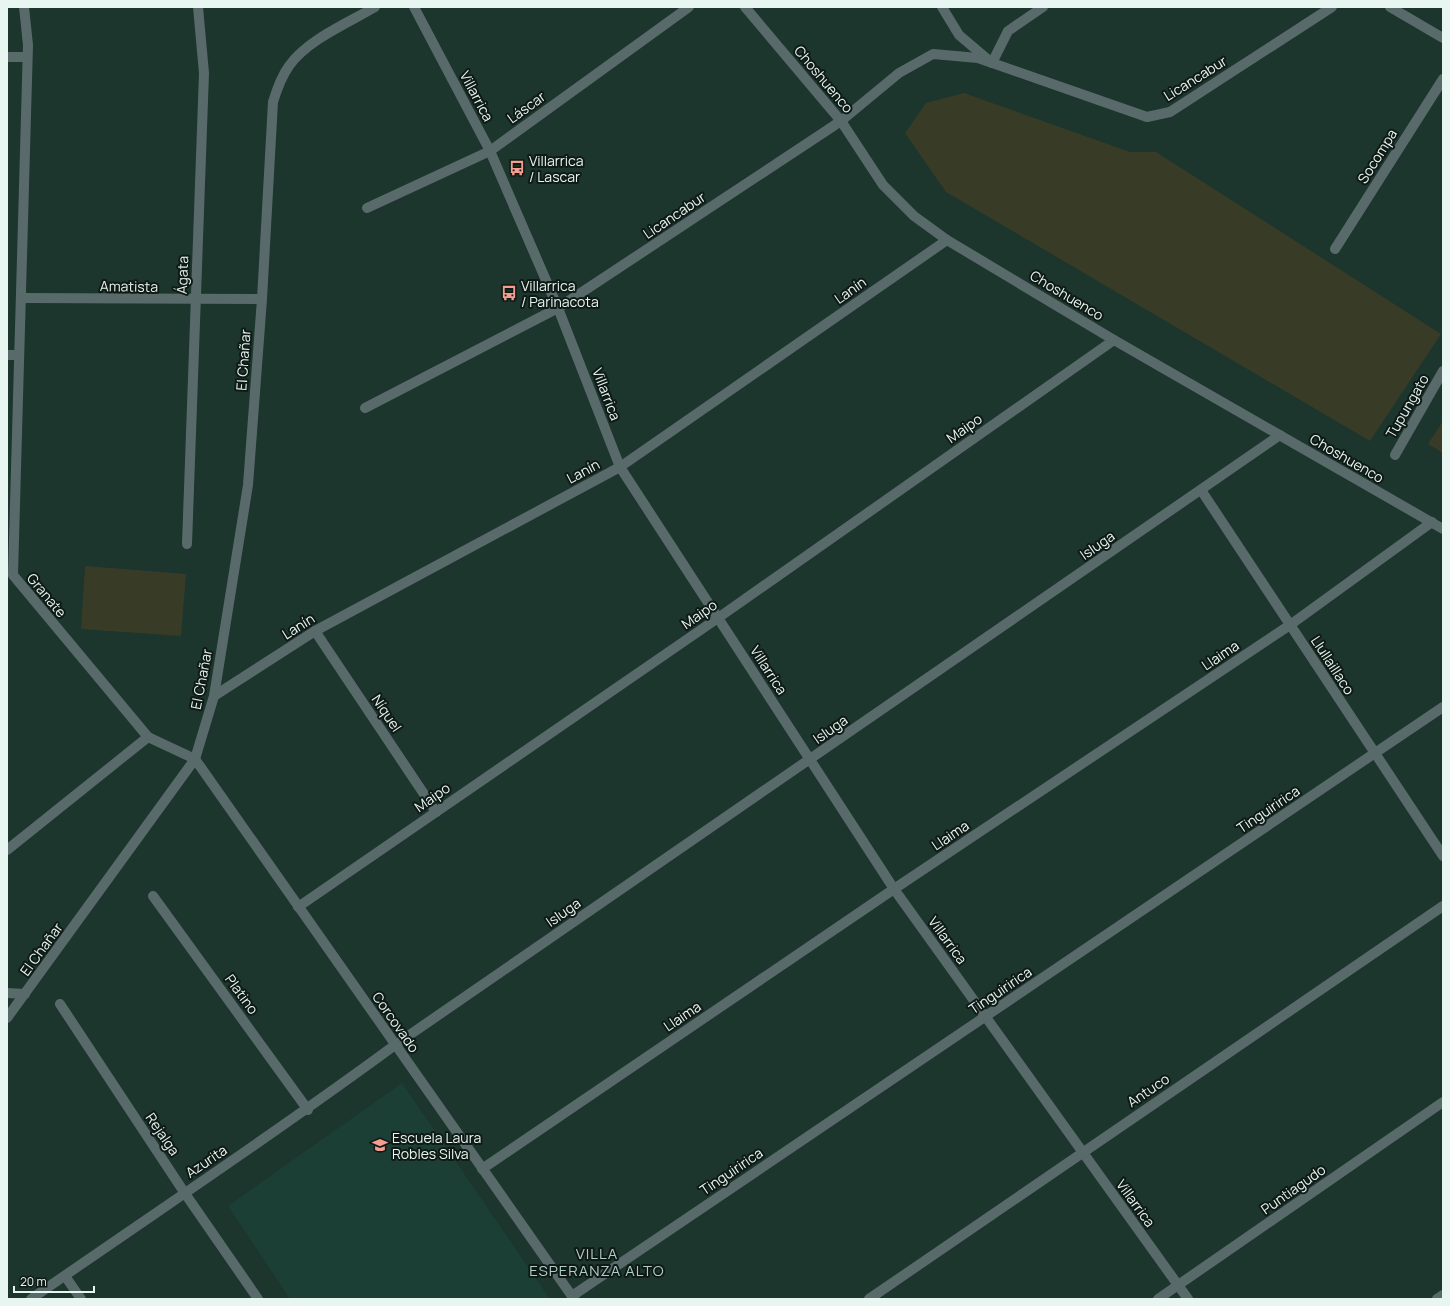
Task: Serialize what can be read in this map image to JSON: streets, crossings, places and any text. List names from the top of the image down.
{
  "streets": {
    "street": [
      "Licancabur",
      "Choshuenco",
      "Villarrica",
      "Láscar",
      "Socompa",
      "Ágata",
      "Amatista",
      "Lanín",
      "El Chañar",
      "Tupungato",
      "Maipo",
      "Isluga",
      "Granate",
      "Llaima",
      "Llullaillaco",
      "Níquel",
      "Tinguiririca",
      "Platino",
      "Corcovado",
      "Antuco",
      "Rejalga",
      "Azurita",
      "Puntiagudo"
    ]
  },
  "crossings": [
    ["Licancabur", "Choshuenco"],
    ["Licancabur", "Villarrica"],
    ["Choshuenco", "Lanín"],
    ["Choshuenco", "Maipo"],
    ["Choshuenco", "Isluga"],
    ["Choshuenco", "Llaima"],
    ["Villarrica", "Láscar"],
    ["Villarrica", "Lanín"],
    ["Villarrica", "Maipo"],
    ["Villarrica", "Isluga"],
    ["Villarrica", "Llaima"],
    ["Villarrica", "Tinguiririca"],
    ["Villarrica", "Antuco"],
    ["Villarrica", "Puntiagudo"],
    ["Ágata", "Amatista"],
    ["Amatista", "El Chañar"],
    ["Amatista", "Granate"],
    ["Lanín", "El Chañar"],
    ["Lanín", "Níquel"],
    ["El Chañar", "Corcovado"],
    ["Maipo", "Níquel"],
    ["Maipo", "Corcovado"],
    ["Isluga", "Llullaillaco"],
    ["Isluga", "Corcovado"],
    ["Isluga", "Azurita"],
    ["Llaima", "Llullaillaco"],
    ["Llaima", "Corcovado"],
    ["Llullaillaco", "Tinguiririca"],
    ["Tinguiririca", "Corcovado"],
    ["Platino", "Azurita"],
    ["Corcovado", "Azurita"],
    ["Rejalga", "Azurita"]
  ],
  "districts": ["VILLA ESPERANZA ALTO"],
  "places": {
    "bus stop": ["Villarrica / Lascar", "Villarrica / Parinacota"],
    "school or university": ["Escuela Laura Robles Silva"]
  },
  "scale_bar": "20 m"
}
